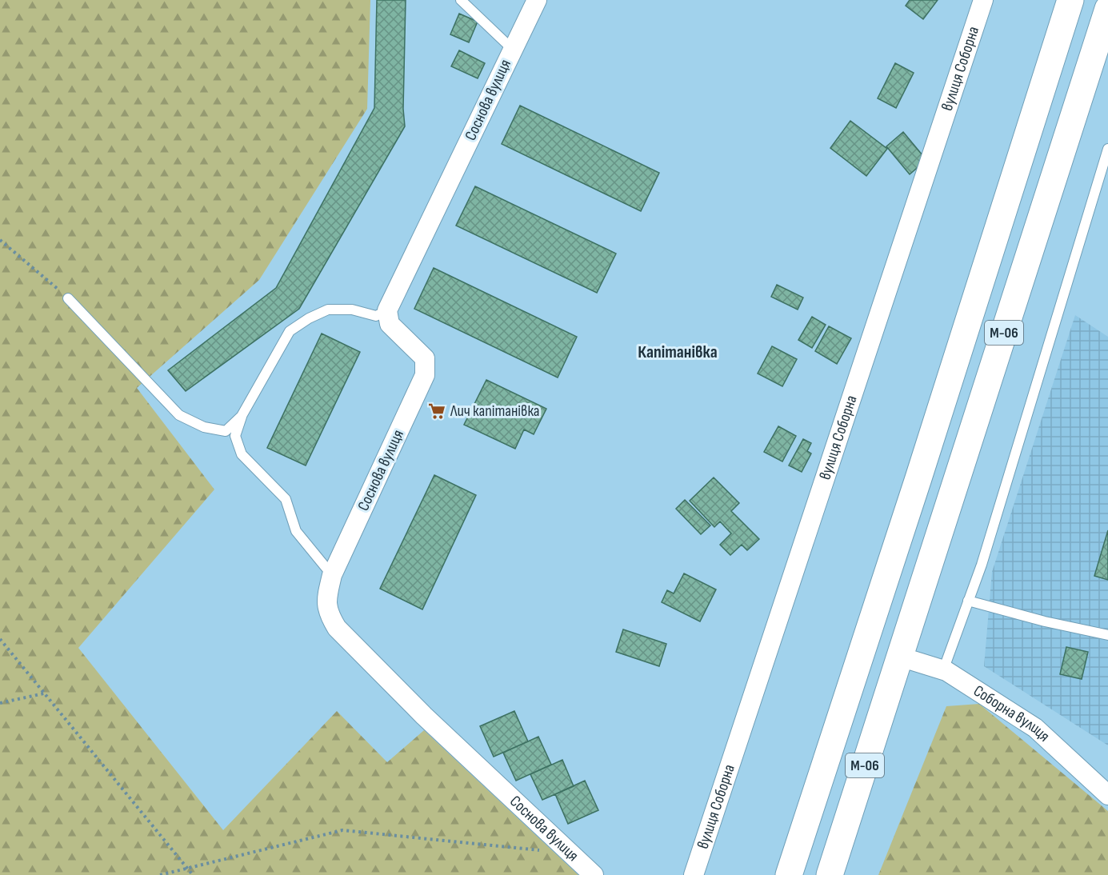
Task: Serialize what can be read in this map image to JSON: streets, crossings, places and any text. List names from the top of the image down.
{
  "streets": {
    "highway": ["М-06"],
    "street": ["вулиця Соборна", "Соснова вулиця", "Соборна вулиця"]
  },
  "crossings": [
    ["М-06", "Соборна вулиця"]
  ],
  "districts": ["Капітанівка"],
  "places": {
    "supermarket": ["Лич капітанівка"]
  }
}
